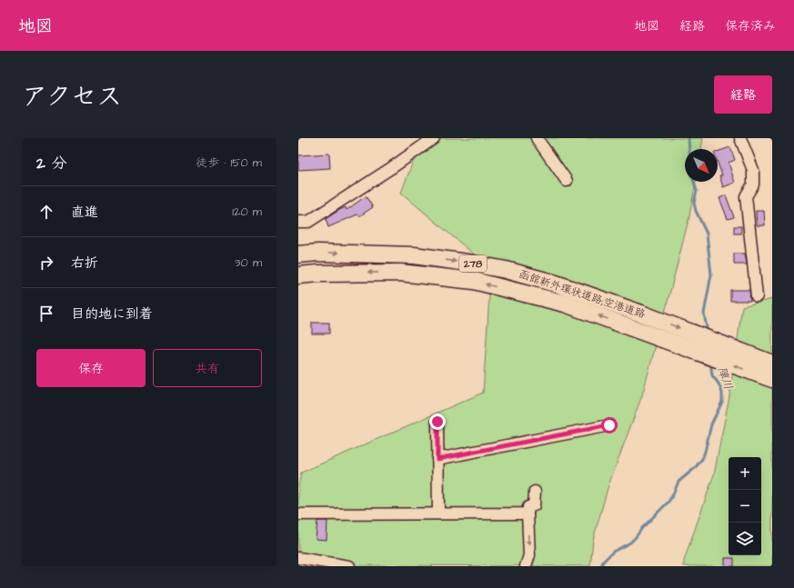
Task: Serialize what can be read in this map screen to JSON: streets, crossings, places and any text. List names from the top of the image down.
{
  "streets": {
    "highway": ["278", "函館新外環状道路;空港道路"]
  },
  "water": ["陣川"],
  "north": "bottom right",
  "page": {
    "header": "地図",
    "nav": ["地図", "経路", "保存済み"],
    "title": "アクセス",
    "buttons": [
      "経路",
      ["保存", "共有"]
    ],
    "heading": ["2 分", "徒歩 · 150 m"],
    "list": [
      ["直進", "120 m"],
      ["右折", "30 m"],
      "目的地に到着"
    ],
    "map_buttons": ["+", "−"]
  }
}
